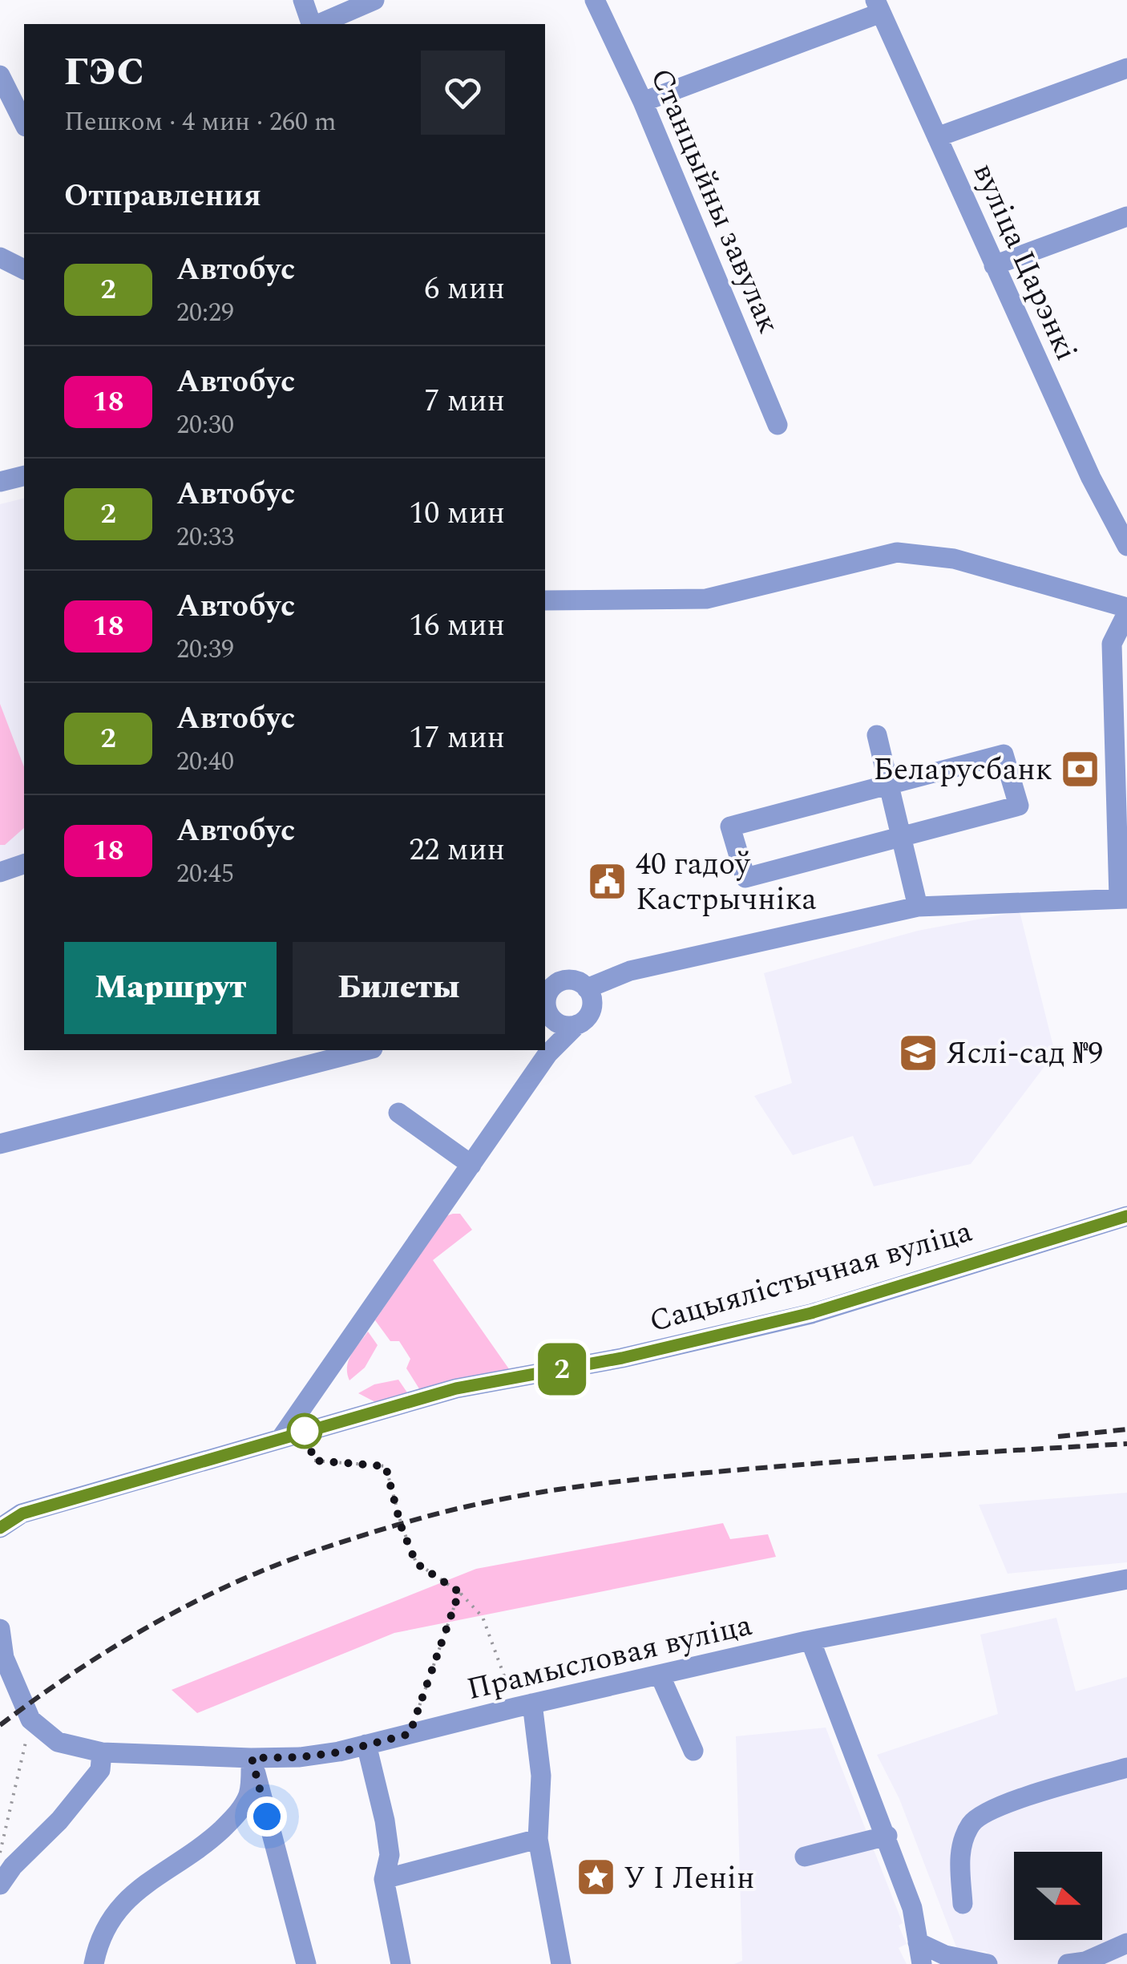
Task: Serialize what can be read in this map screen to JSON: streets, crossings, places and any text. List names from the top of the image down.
{
  "streets": {
    "street": [
      "Станцыйны завулак",
      "вуліца Царэнкі",
      "Сацыялістычная вуліца",
      "Прамысловая вуліца"
    ]
  },
  "places": {
    "bank": ["Беларусбанк"],
    "public building": ["40 гадоў Кастрычніка"],
    "school or university": ["Яслі-сад №9"],
    "place": ["У І Ленін"]
  },
  "lines": ["bus line 2"],
  "north": "right",
  "page": {
    "on_map": "2",
    "heading": [
      ["ГЭС", "Пешком · 4 мин · 260 m"],
      "Отправления"
    ],
    "list": [
      {
        "mark": "2",
        "name": "Автобус",
        "note": "20:29",
        "value": "6 мин"
      },
      {
        "mark": "18",
        "name": "Автобус",
        "note": "20:30",
        "value": "7 мин"
      },
      {
        "mark": "2",
        "name": "Автобус",
        "note": "20:33",
        "value": "10 мин"
      },
      {
        "mark": "18",
        "name": "Автобус",
        "note": "20:39",
        "value": "16 мин"
      },
      {
        "mark": "2",
        "name": "Автобус",
        "note": "20:40",
        "value": "17 мин"
      },
      {
        "mark": "18",
        "name": "Автобус",
        "note": "20:45",
        "value": "22 мин"
      }
    ],
    "buttons": ["Маршрут", "Билеты"]
  }
}
